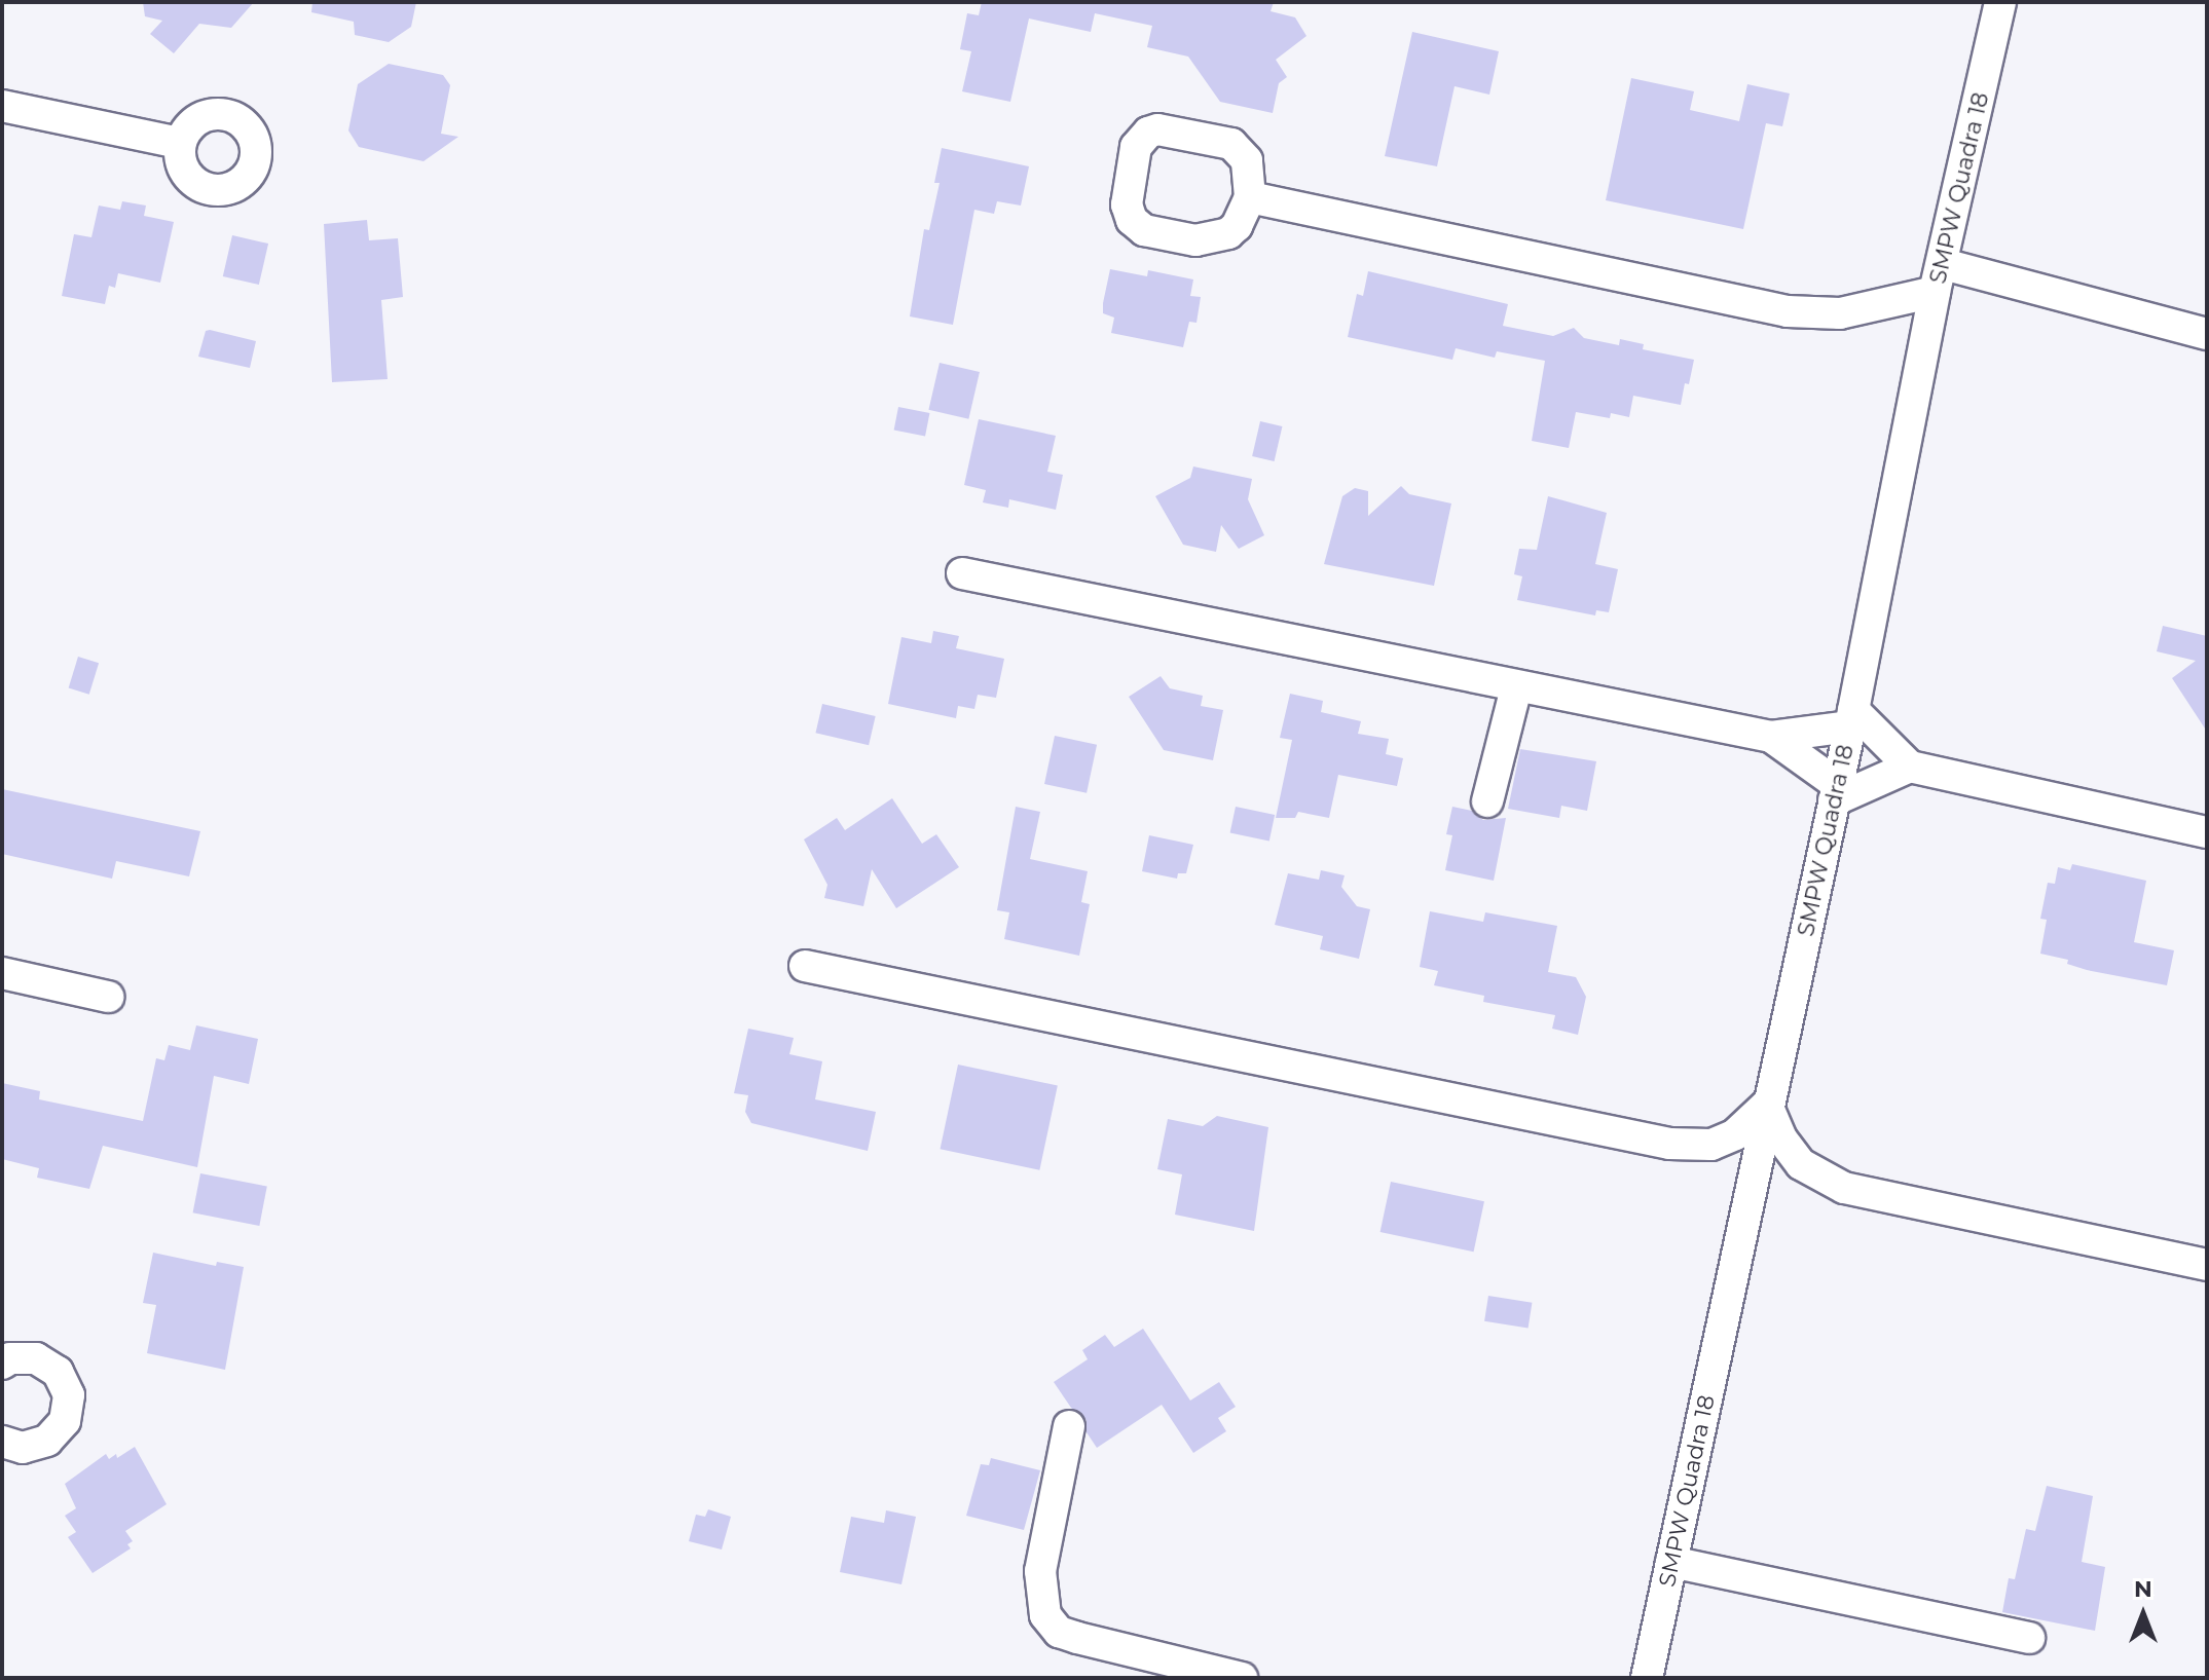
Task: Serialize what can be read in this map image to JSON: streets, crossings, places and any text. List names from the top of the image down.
{
  "streets": {
    "street": ["SMPW Quadra 18"]
  },
  "north": "top"
}
